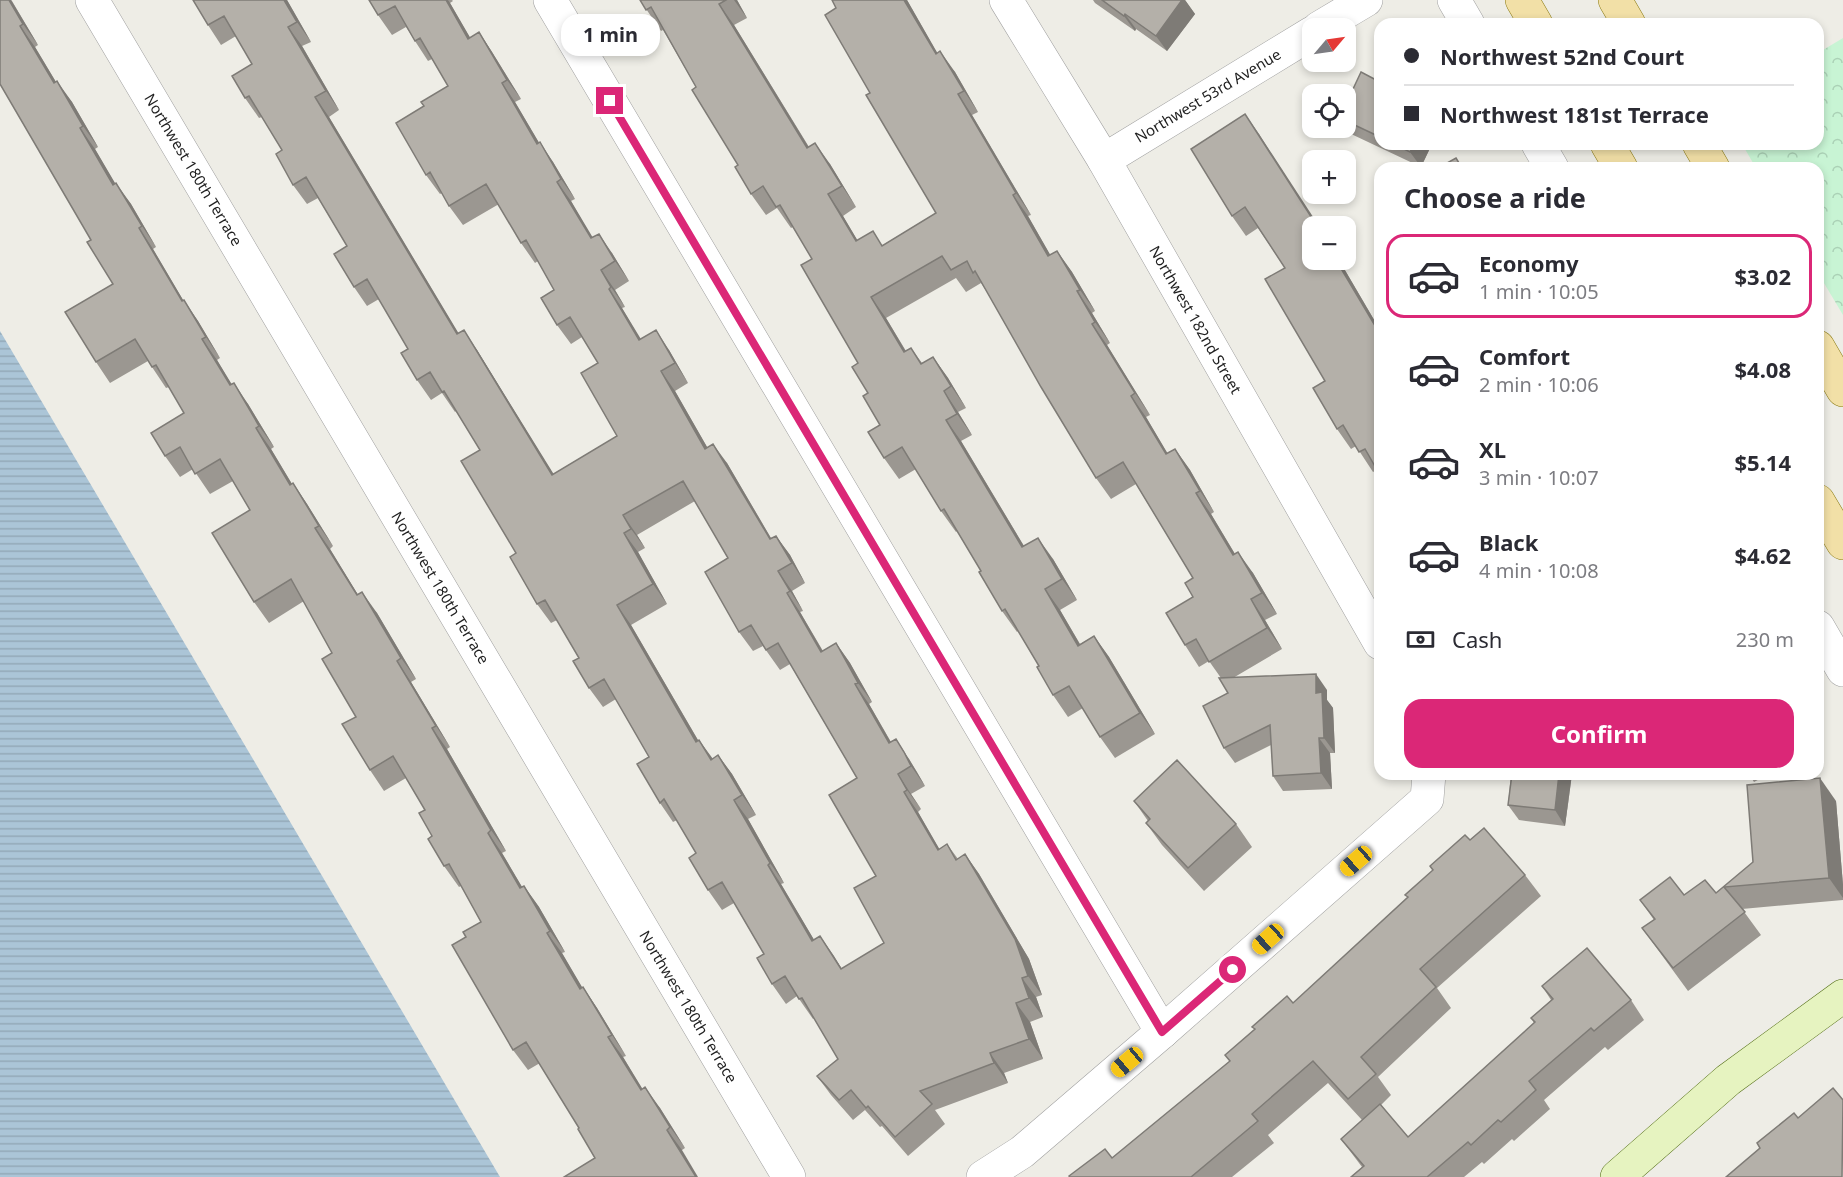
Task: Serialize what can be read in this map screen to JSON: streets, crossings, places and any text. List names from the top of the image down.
{
  "streets": {
    "street": ["Northwest 53rd Avenue", "Northwest 180th Terrace", "Northwest 182nd Street"]
  },
  "crossings": [
    ["Northwest 53rd Avenue", "Northwest 182nd Street"]
  ],
  "north": "top right",
  "page": {
    "bubble": "1 min",
    "map_buttons": ["+", "−"],
    "banner": ["Northwest 52nd Court", "Northwest 181st Terrace"],
    "heading": "Choose a ride",
    "list": [
      {
        "name": "Economy",
        "note": "1 min · 10:05",
        "value": "$3.02"
      },
      {
        "name": "Comfort",
        "note": "2 min · 10:06",
        "value": "$4.08"
      },
      {
        "name": "XL",
        "note": "3 min · 10:07",
        "value": "$5.14"
      },
      {
        "name": "Black",
        "note": "4 min · 10:08",
        "value": "$4.62"
      }
    ],
    "pay": ["Cash", "230 m"],
    "buttons": "Confirm"
  }
}
